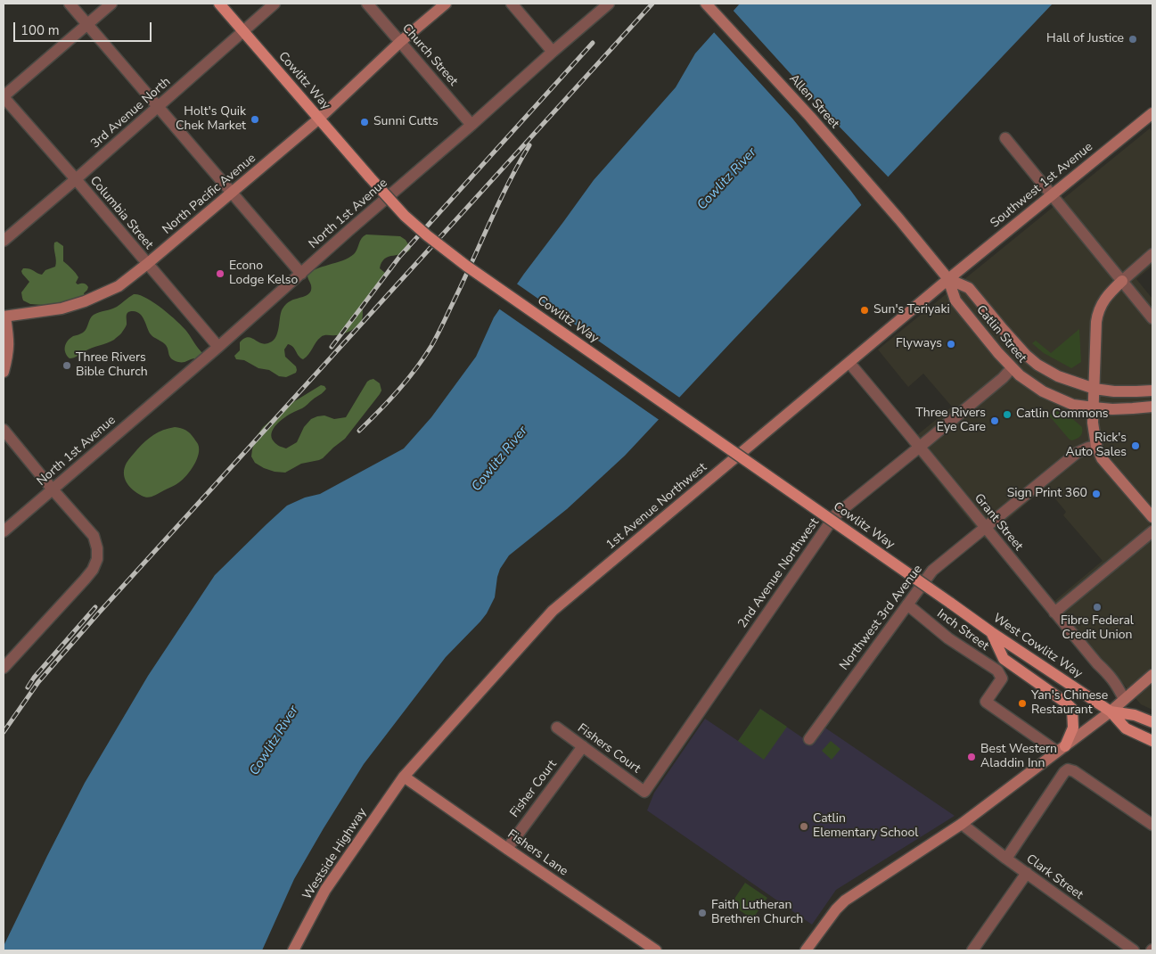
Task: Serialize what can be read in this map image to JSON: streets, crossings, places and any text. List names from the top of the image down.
{
  "streets": {
    "main road": [
      "Cowlitz Way",
      "Allen Street",
      "Southwest 1st Avenue",
      "North Pacific Avenue",
      "Catlin Street",
      "1st Avenue Northwest",
      "West Cowlitz Way",
      "Fishers Lane",
      "Westside Highway"
    ],
    "street": [
      "Church Street",
      "3rd Avenue North",
      "Columbia Street",
      "North 1st Avenue",
      "Grant Street",
      "2nd Avenue Northwest",
      "Northwest 3rd Avenue",
      "Inch Street",
      "Fishers Court",
      "Fisher Court",
      "Clark Street"
    ]
  },
  "crossings": [
    ["Church Street", "North Pacific Avenue"],
    ["Church Street", "North 1st Avenue"],
    ["Cowlitz Way", "3rd Avenue North"],
    ["Cowlitz Way", "North Pacific Avenue"],
    ["Cowlitz Way", "West Cowlitz Way"],
    ["Allen Street", "Southwest 1st Avenue"],
    ["Allen Street", "Catlin Street"],
    ["Allen Street", "1st Avenue Northwest"],
    ["3rd Avenue North", "Columbia Street"],
    ["Southwest 1st Avenue", "Catlin Street"],
    ["Southwest 1st Avenue", "1st Avenue Northwest"],
    ["North Pacific Avenue", "Columbia Street"],
    ["Columbia Street", "North 1st Avenue"],
    ["Catlin Street", "1st Avenue Northwest"],
    ["Catlin Street", "2nd Avenue Northwest"],
    ["1st Avenue Northwest", "Grant Street"],
    ["1st Avenue Northwest", "Fishers Lane"],
    ["1st Avenue Northwest", "Westside Highway"],
    ["Grant Street", "2nd Avenue Northwest"],
    ["Grant Street", "Northwest 3rd Avenue"],
    ["2nd Avenue Northwest", "Fishers Court"],
    ["Northwest 3rd Avenue", "Inch Street"],
    ["Fishers Court", "Fisher Court"],
    ["Fisher Court", "Fishers Lane"],
    ["Fishers Lane", "Westside Highway"]
  ],
  "water": ["Cowlitz River"],
  "places": [
    "Hall of Justice",
    "Holt's Quik Chek Market",
    "Sunni Cutts",
    "Econo Lodge Kelso",
    "Sun's Teriyaki",
    "Flyways",
    "Three Rivers Bible Church",
    "Catlin Commons",
    "Three Rivers Eye Care",
    "Rick's Auto Sales",
    "Sign Print 360",
    "Fibre Federal Credit Union",
    "Yan's Chinese Restaurant",
    "Best Western Aladdin Inn",
    "Catlin Elementary School",
    "Faith Lutheran Brethren Church"
  ],
  "scale_bar": "100 m"
}
